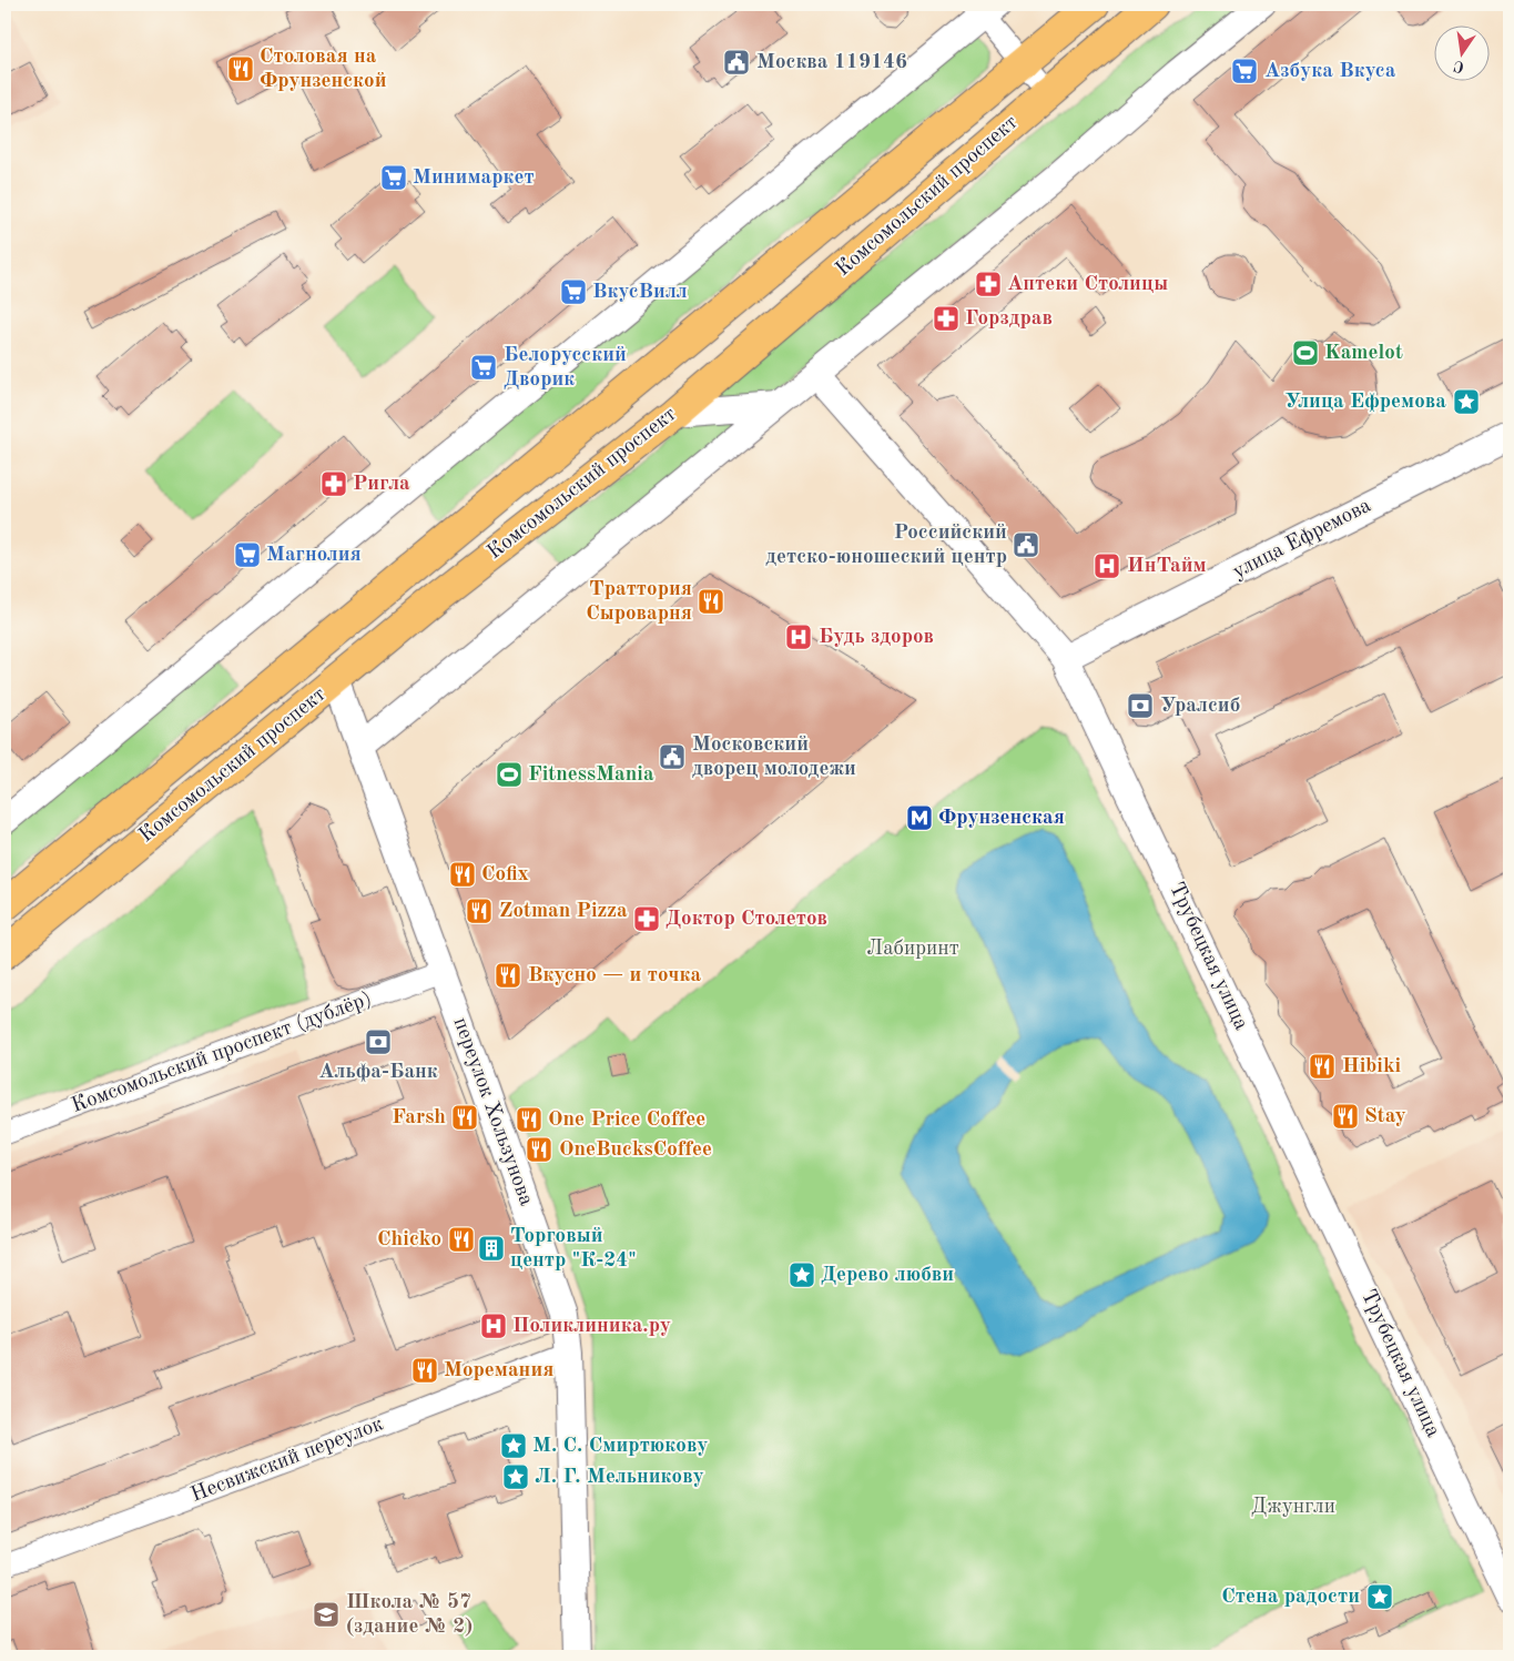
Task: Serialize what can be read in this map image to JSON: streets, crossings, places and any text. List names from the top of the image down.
{
  "streets": {
    "main road": ["Комсомольский проспект"],
    "street": [
      "улица Ефремова",
      "Трубецкая улица",
      "Комсомольский проспект (дублёр)",
      "переулок Хользунова",
      "Несвижский переулок"
    ]
  },
  "crossings": [
    ["Комсомольский проспект", "переулок Хользунова"],
    ["улица Ефремова", "Трубецкая улица"],
    ["Комсомольский проспект (дублёр)", "переулок Хользунова"],
    ["переулок Хользунова", "Несвижский переулок"]
  ],
  "parks": ["Лабиринт", "Джунгли"],
  "places": {
    "public building": ["Москва 119146", "Российский детско-юношеский центр", "Московский дворец молодежи"],
    "restaurant": [
      "Столовая на Фрунзенской",
      "Траттория Сыроварня",
      "Cofix",
      "Zotman Pizza",
      "Вкусно — и точка",
      "Hibiki",
      "Stay",
      "Farsh",
      "One Price Coffee",
      "OneBucksCoffee",
      "Chicko",
      "Моремания"
    ],
    "supermarket": [
      "Азбука Вкуса",
      "Минимаркет",
      "ВкусВилл",
      "Белорусский Дворик",
      "Магнолия"
    ],
    "pharmacy": [
      "Аптеки Столицы",
      "Горздрав",
      "Ригла",
      "Доктор Столетов"
    ],
    "sports": ["Kamelot", "FitnessMania"],
    "place": [
      "Улица Ефремова",
      "Дерево любви",
      "М. С. Смиртюкову",
      "Л. Г. Мельникову",
      "Стена радости"
    ],
    "hospital": ["ИнТайм", "Будь здоров", "Поликлиника.ру"],
    "bank": ["Уралсиб", "Альфа-Банк"],
    "metro station": ["Фрунзенская"],
    "building": ["Торговый центр \"К-24\""],
    "school or university": ["Школа № 57 (здание № 2)"]
  },
  "north": "bottom"
}
